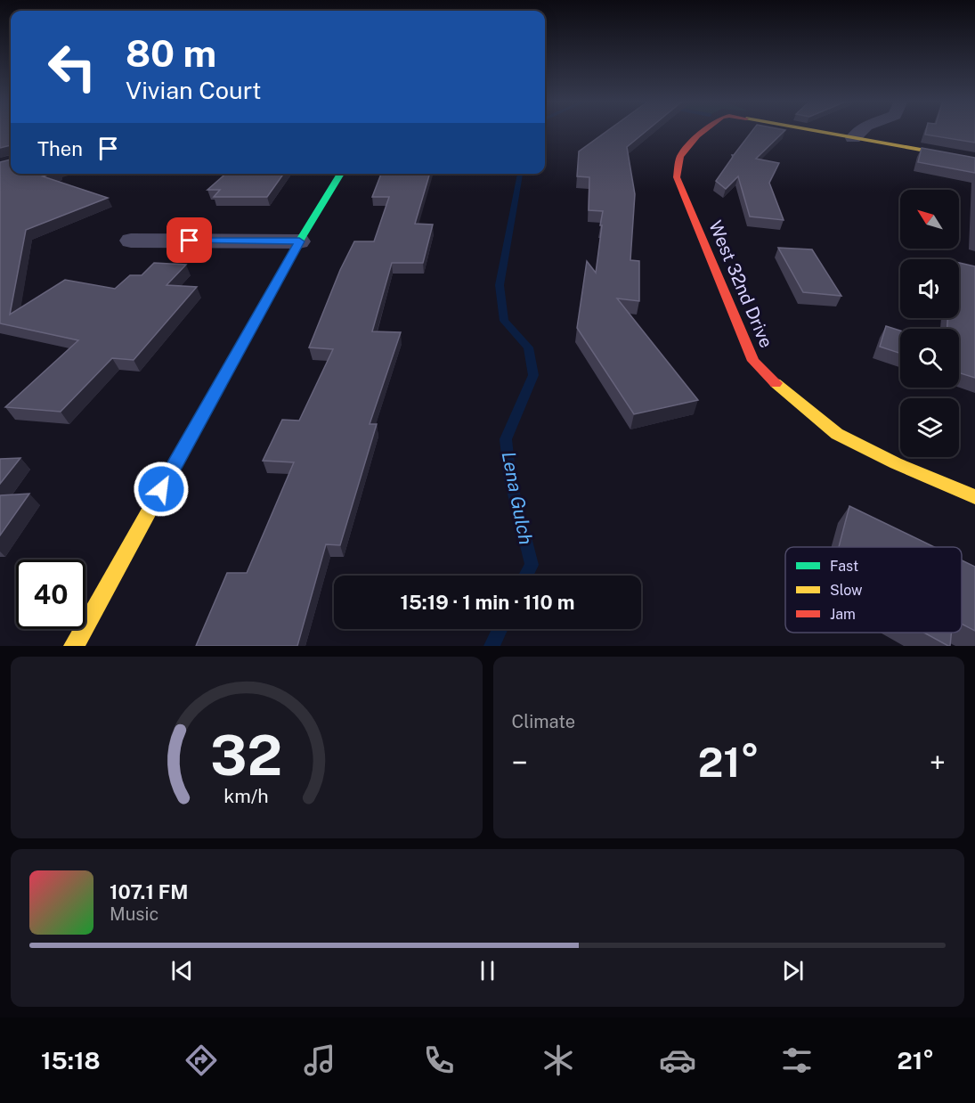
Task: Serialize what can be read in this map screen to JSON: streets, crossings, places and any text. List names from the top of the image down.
{
  "streets": {
    "street": ["West 32nd Drive"]
  },
  "water": ["Lena Gulch"],
  "legend": ["Fast", "Slow", "Jam"],
  "north": "top left",
  "page": {
    "turn": ["80 m", "Vivian Court"],
    "then": "Then",
    "limit": "40",
    "trip": "15:19 · 1 min · 110 m",
    "tile": "Climate",
    "heat": ["−", "21°", "+"],
    "song": ["107.1 FM", "Music"],
    "tabs": ["15:18", "21°"],
    "gauge": ["32", "km/h"]
  }
}
